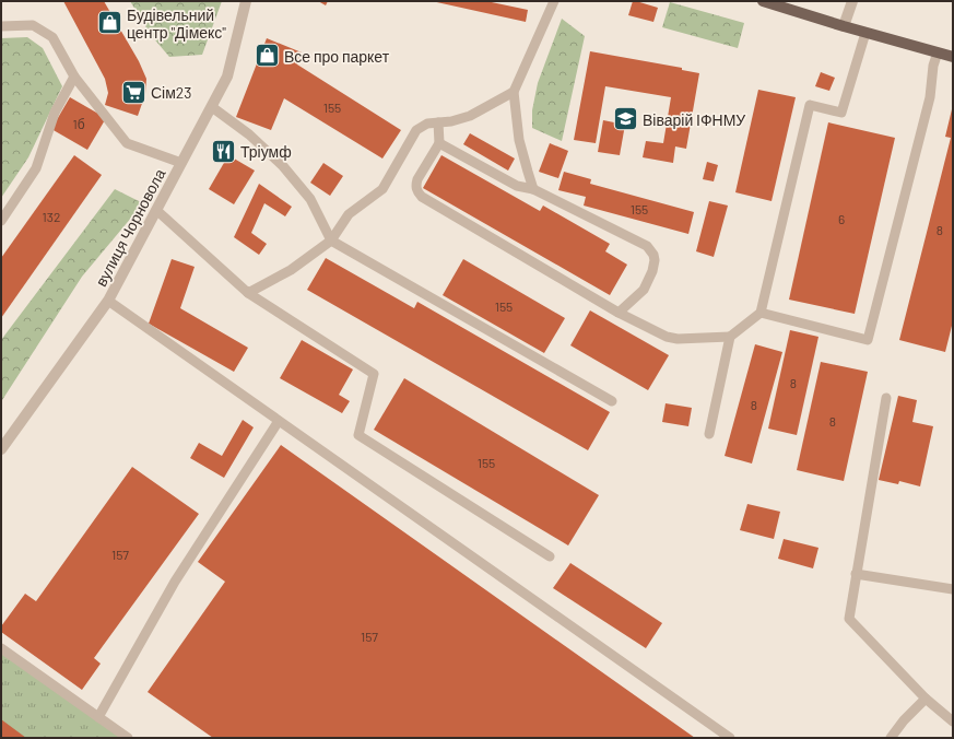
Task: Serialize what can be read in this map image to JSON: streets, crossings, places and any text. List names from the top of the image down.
{
  "streets": {
    "street": ["вулиця Чорновола"]
  },
  "places": {
    "shop": ["Будівельний центр \"Дімекс\"", "Все про паркет"],
    "supermarket": ["Сім23"],
    "school or university": ["Віварій ІФНМУ"],
    "restaurant": ["Тріумф"]
  },
  "house_numbers": [
    "155",
    "1б",
    "155",
    "132",
    "6",
    "8",
    "155",
    "8",
    "8",
    "8",
    "155",
    "157",
    "157"
  ]
}
